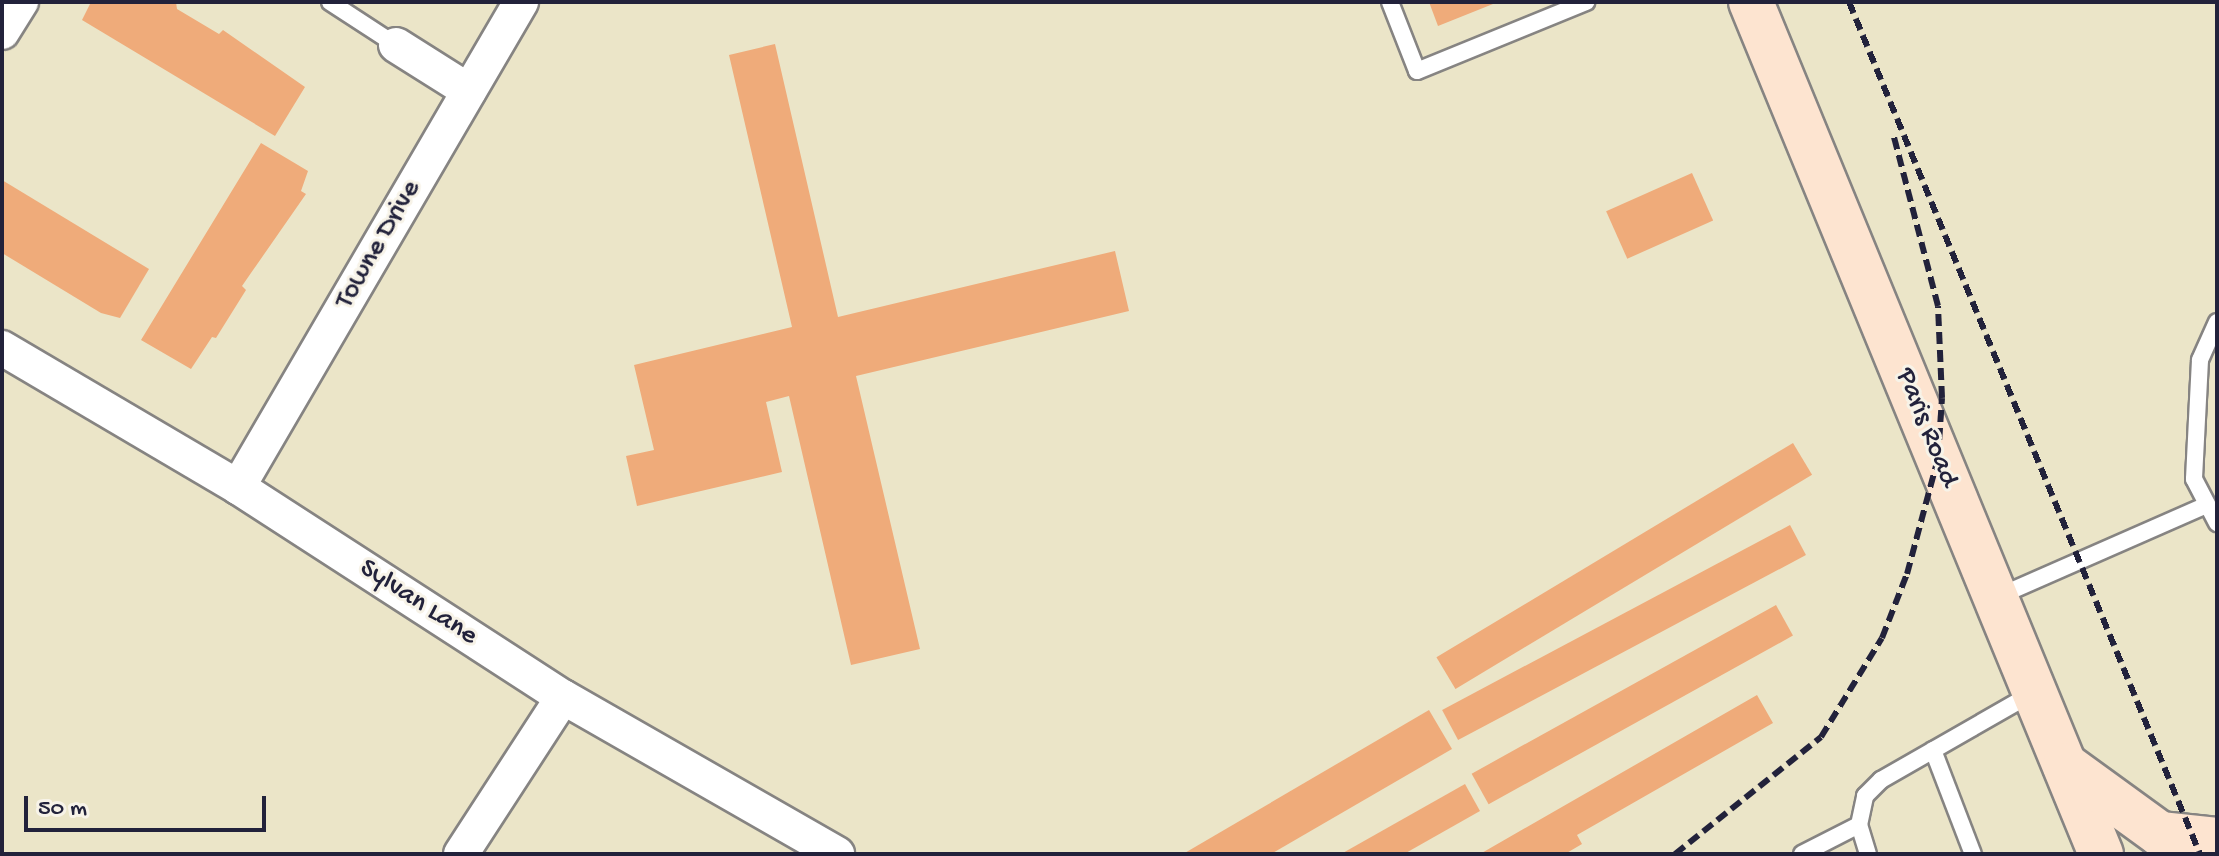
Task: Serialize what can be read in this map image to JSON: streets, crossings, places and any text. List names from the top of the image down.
{
  "streets": {
    "main road": ["Paris Road"],
    "street": ["Towne Drive", "Sylvan Lane"]
  },
  "crossings": [
    ["Towne Drive", "Sylvan Lane"]
  ],
  "scale_bar": "50 m"
}
